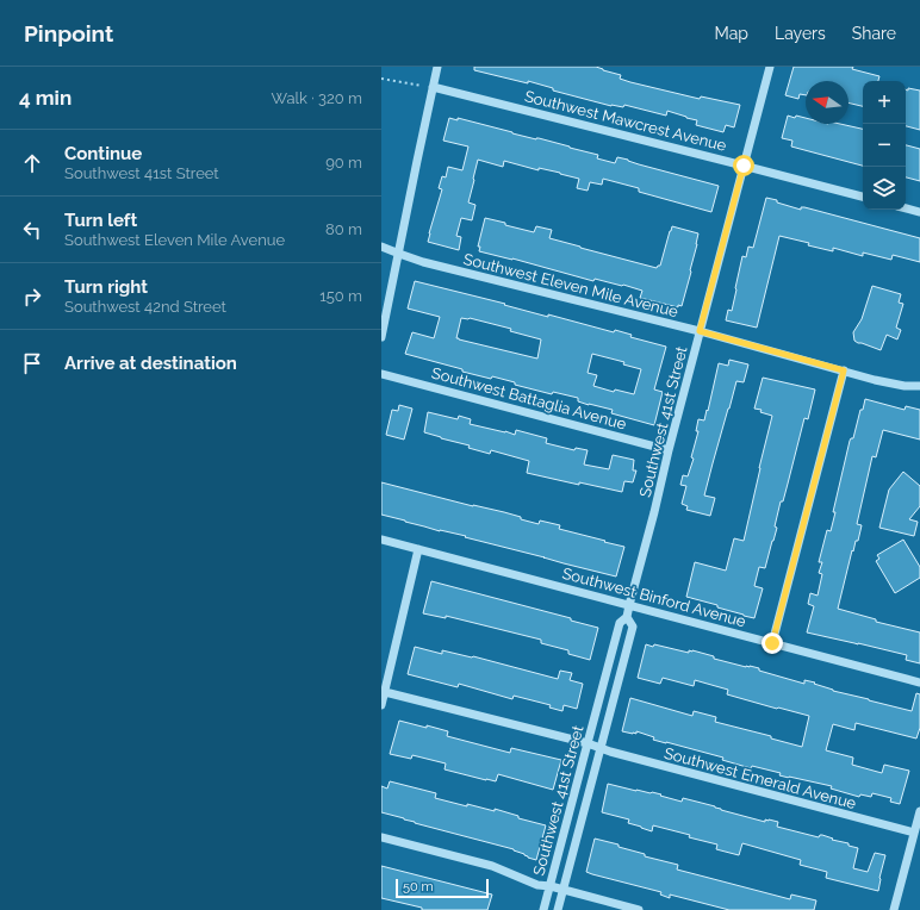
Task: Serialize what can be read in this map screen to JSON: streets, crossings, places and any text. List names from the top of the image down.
{
  "streets": {
    "street": [
      "Southwest Mawcrest Avenue",
      "Southwest Eleven Mile Avenue",
      "Southwest Battaglia Avenue",
      "Southwest 41st Street",
      "Southwest Binford Avenue",
      "Southwest Emerald Avenue"
    ]
  },
  "crossings": [
    ["Southwest Mawcrest Avenue", "Southwest 41st Street"],
    ["Southwest Eleven Mile Avenue", "Southwest 41st Street"],
    ["Southwest Battaglia Avenue", "Southwest 41st Street"],
    ["Southwest 41st Street", "Southwest Binford Avenue"],
    ["Southwest 41st Street", "Southwest Emerald Avenue"]
  ],
  "scale_bar": "50 m",
  "north": "left",
  "page": {
    "header": "Pinpoint",
    "nav": ["Map", "Layers", "Share"],
    "heading": ["4 min", "Walk · 320 m"],
    "map_buttons": ["+", "−"],
    "list": [
      ["Continue", "Southwest 41st Street", "90 m"],
      ["Turn left", "Southwest Eleven Mile Avenue", "80 m"],
      ["Turn right", "Southwest 42nd Street", "150 m"],
      "Arrive at destination"
    ],
    "scale": "50 m"
  }
}
